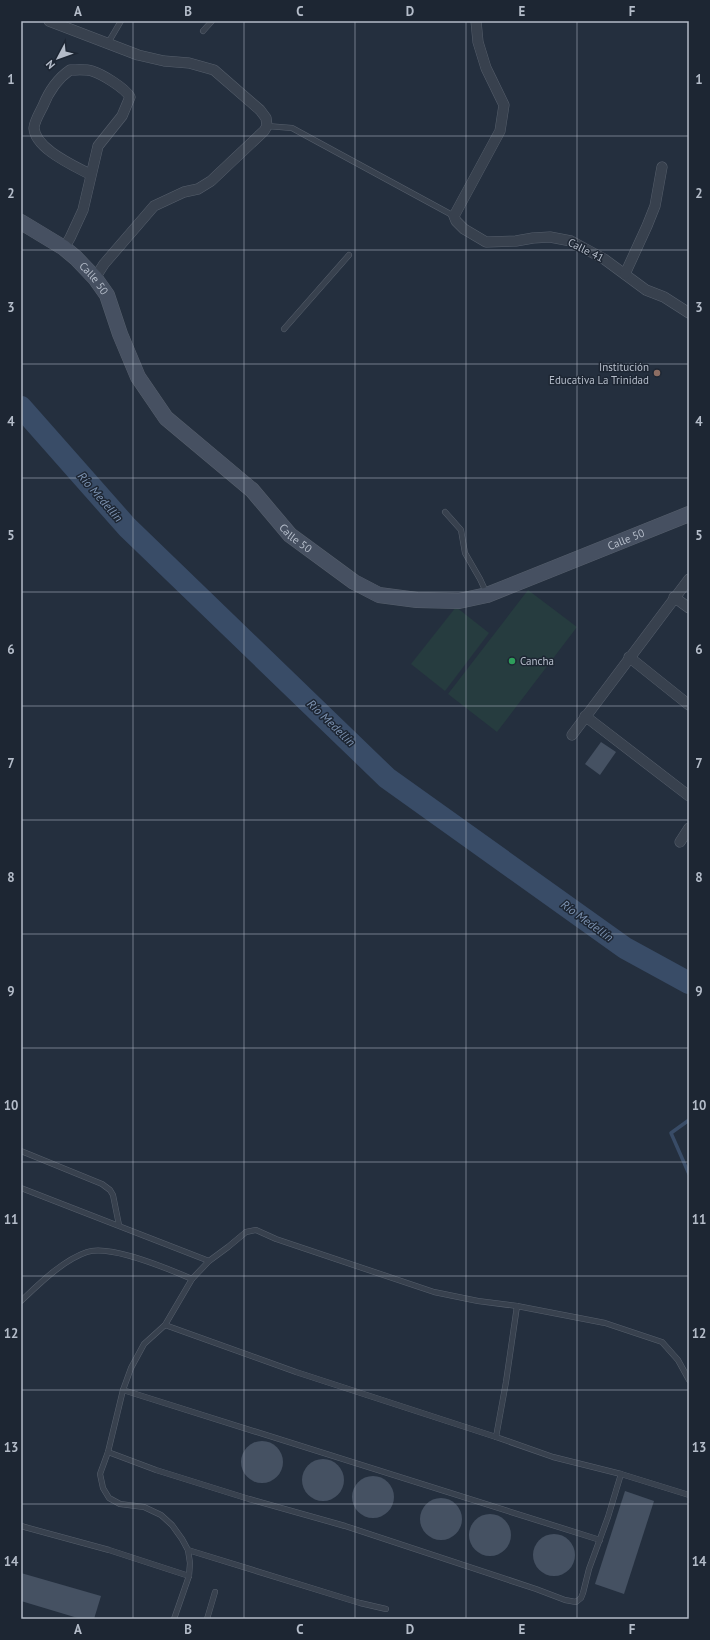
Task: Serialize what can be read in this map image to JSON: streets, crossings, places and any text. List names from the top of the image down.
{
  "streets": {
    "main road": ["Calle 50"],
    "street": ["Calle 41"]
  },
  "water": ["Río Medellín"],
  "places": ["Institución Educativa La Trinidad", "Cancha"],
  "north": "bottom left",
  "grid": {
    "columns": [
      "A",
      "B",
      "C",
      "D",
      "E",
      "F"
    ],
    "rows": [
      "1",
      "2",
      "3",
      "4",
      "5",
      "6",
      "7",
      "8",
      "9",
      "10",
      "11",
      "12",
      "13",
      "14"
    ]
  }
}
